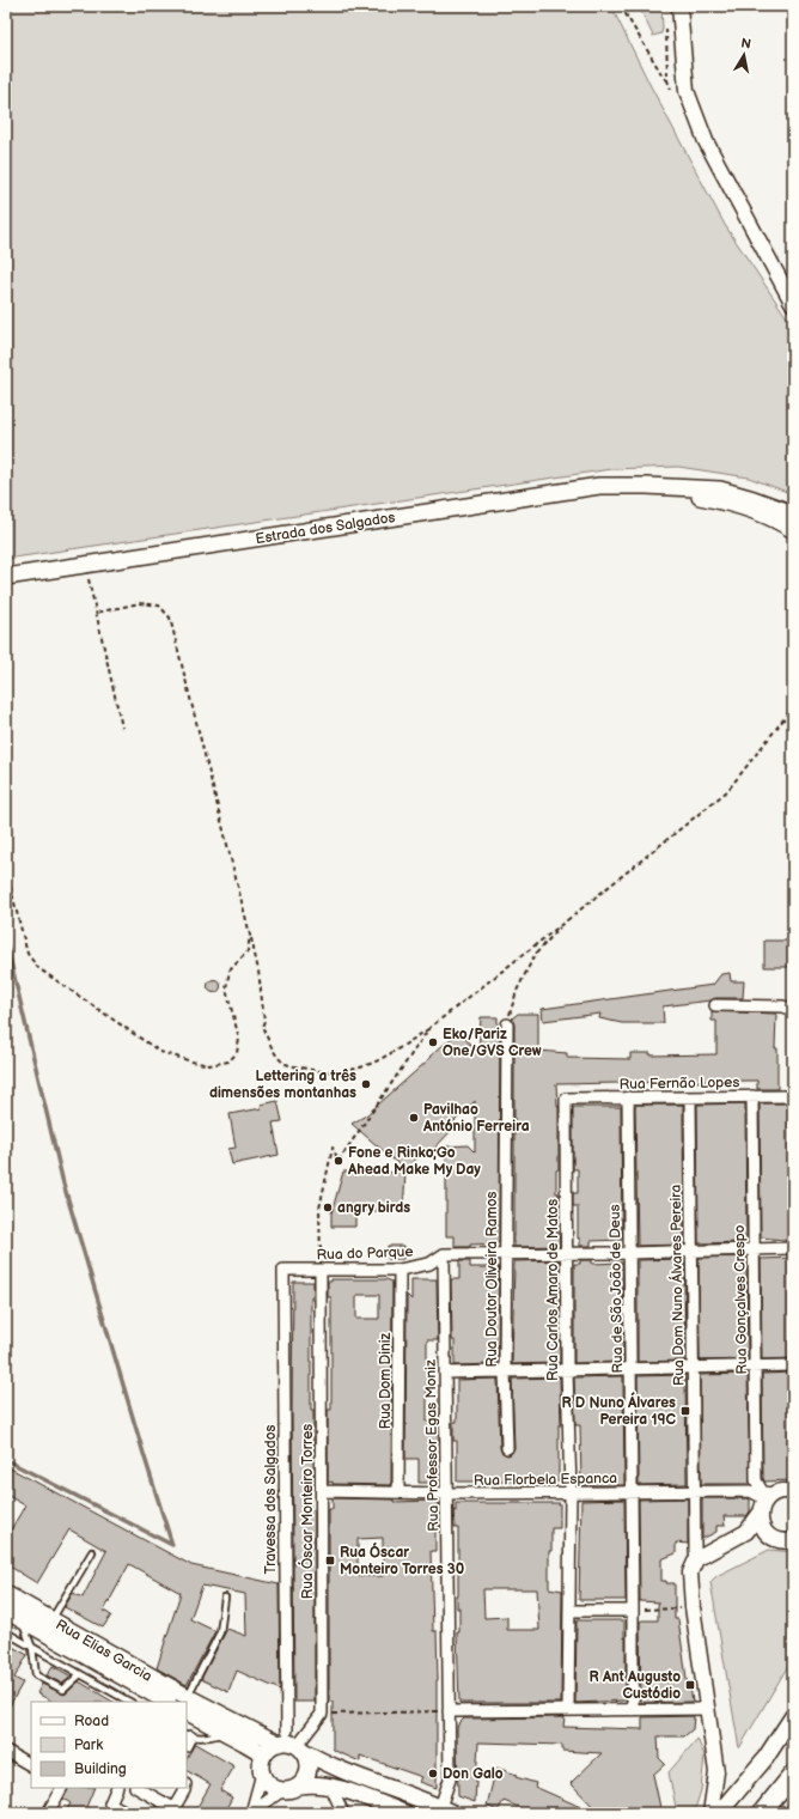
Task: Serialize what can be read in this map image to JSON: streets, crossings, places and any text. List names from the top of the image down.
{
  "streets": {
    "main road": ["Estrada dos Salgados", "Rua Elias Garcia"],
    "street": [
      "Rua Fernão Lopes",
      "Rua do Parque",
      "Rua Doutor Oliveira Ramos",
      "Rua Dom Nuno Álvares Pereira",
      "Rua de São João de Deus",
      "Rua Carlos Amaro de Matos",
      "Rua Gonçalves Crespo",
      "Rua Dom Diniz",
      "Rua Professor Egas Moniz",
      "Rua Florbela Espanca",
      "Travessa dos Salgados",
      "Rua Óscar Monteiro Torres"
    ]
  },
  "crossings": [
    ["Rua Fernão Lopes", "Rua Dom Nuno Álvares Pereira"],
    ["Rua Fernão Lopes", "Rua de São João de Deus"],
    ["Rua Fernão Lopes", "Rua Carlos Amaro de Matos"],
    ["Rua Fernão Lopes", "Rua Gonçalves Crespo"],
    ["Rua do Parque", "Rua Dom Diniz"],
    ["Rua do Parque", "Rua Professor Egas Moniz"],
    ["Rua do Parque", "Travessa dos Salgados"],
    ["Rua do Parque", "Rua Óscar Monteiro Torres"],
    ["Rua Dom Nuno Álvares Pereira", "Rua Florbela Espanca"],
    ["Rua de São João de Deus", "Rua Florbela Espanca"],
    ["Rua Carlos Amaro de Matos", "Rua Florbela Espanca"],
    ["Rua Gonçalves Crespo", "Rua Florbela Espanca"],
    ["Rua Dom Diniz", "Rua Florbela Espanca"],
    ["Rua Professor Egas Moniz", "Rua Florbela Espanca"],
    ["Rua Florbela Espanca", "Rua Óscar Monteiro Torres"],
    ["Travessa dos Salgados", "Rua Elias Garcia"]
  ],
  "places": {
    "other": [
      "Eko/Pariz One/GVS Crew",
      "Lettering a três dimensões montanhas",
      "Pavilhao António Ferreira",
      "Fone e Rinko;Go Ahead Make My Day",
      "angry birds",
      "Don Galo"
    ],
    "transit": ["R D Nuno Álvares Pereira 19C", "Rua Óscar Monteiro Torres 30", "R Ant Augusto Custódio"]
  },
  "legend": ["Road", "Park", "Building"],
  "north": "top"
}
